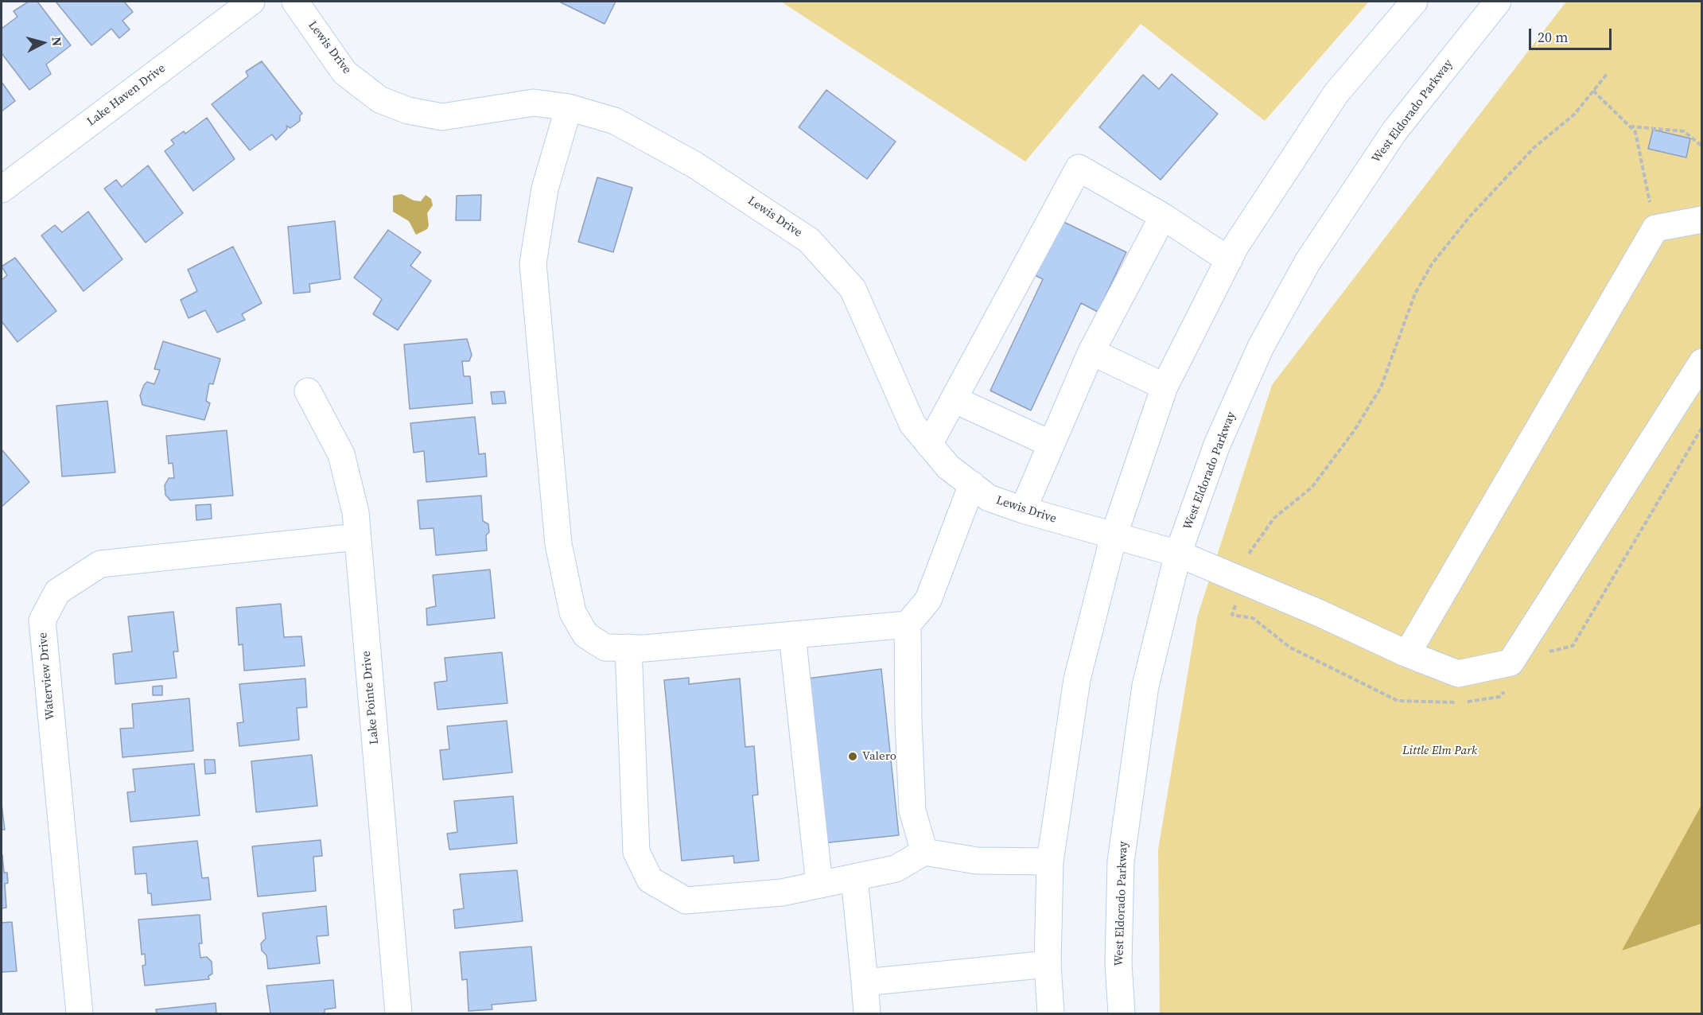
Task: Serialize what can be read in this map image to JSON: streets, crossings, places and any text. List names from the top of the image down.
{
  "streets": {
    "street": [
      "Lewis Drive",
      "Lake Haven Drive",
      "West Eldorado Parkway",
      "Waterview Drive",
      "Lake Pointe Drive"
    ]
  },
  "crossings": [
    ["Lewis Drive", "West Eldorado Parkway"],
    ["Waterview Drive", "Lake Pointe Drive"]
  ],
  "parks": ["Little Elm Park"],
  "places": ["Valero"],
  "scale_bar": "20 m",
  "north": "right"
}
